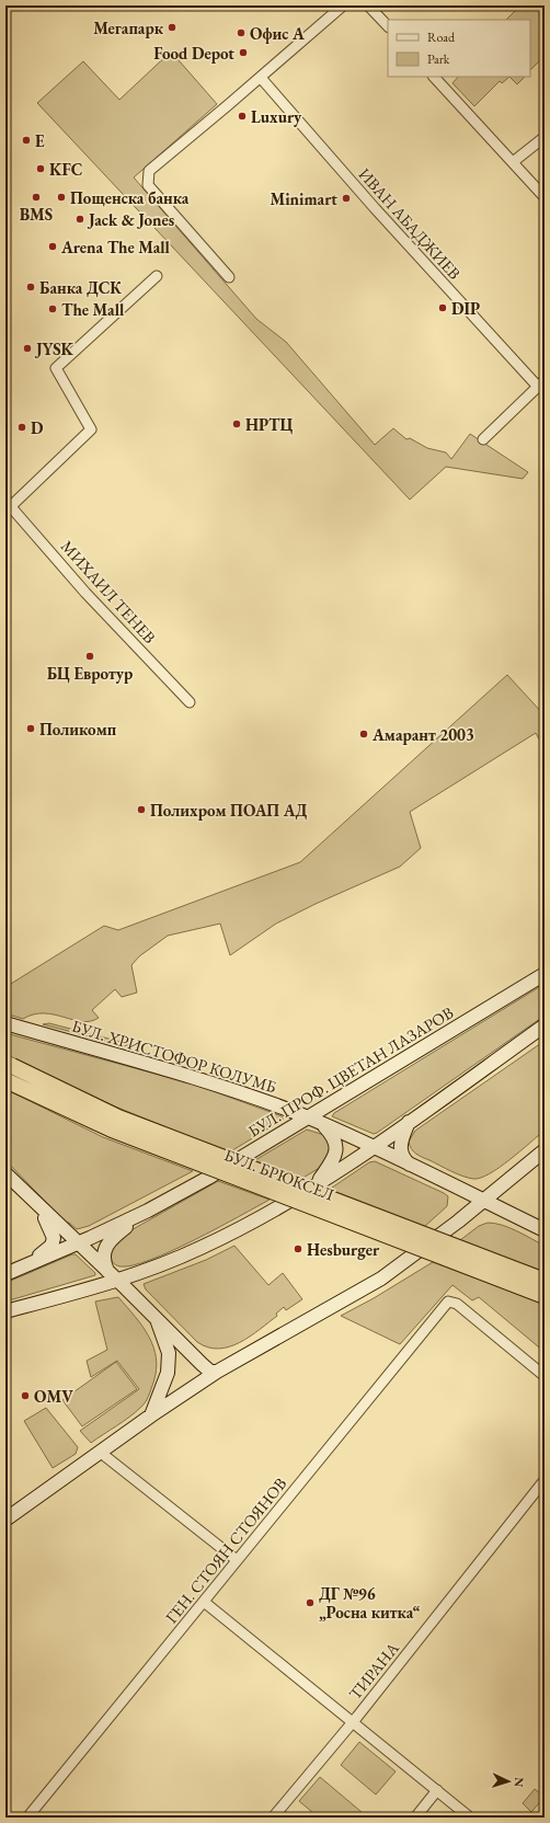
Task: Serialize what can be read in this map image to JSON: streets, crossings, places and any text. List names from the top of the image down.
{
  "streets": {
    "main road": ["БУЛ. ХРИСТОФОР КОЛУМБ", "БУЛ. ПРОФ. ЦВЕТАН ЛАЗАРОВ", "БУЛ. БРЮКСЕЛ"],
    "street": [
      "ИВАН АБАДЖИЕВ",
      "МИХАИЛ ТЕНЕВ",
      "ГЕН. СТОЯН СТОЯНОВ",
      "ТИРАНА"
    ]
  },
  "crossings": [
    ["БУЛ. ХРИСТОФОР КОЛУМБ", "БУЛ. ПРОФ. ЦВЕТАН ЛАЗАРОВ"]
  ],
  "places": [
    "Мегапарк",
    "Офис А",
    "Food Depot",
    "Luxury",
    "E",
    "KFC",
    "BMS",
    "Пощенска банка",
    "Minimart",
    "Jack & Jones",
    "Arena The Mall",
    "Банка ДСК",
    "DIP",
    "The Mall",
    "JYSK",
    "НРТЦ",
    "D",
    "БЦ Евротур",
    "Поликомп",
    "Амарант 2003",
    "Полихром ПОАП АД",
    "Hesburger",
    "OMV",
    "ДГ №96 „Росна китка“"
  ],
  "legend": ["Road", "Park"],
  "north": "right"
}
